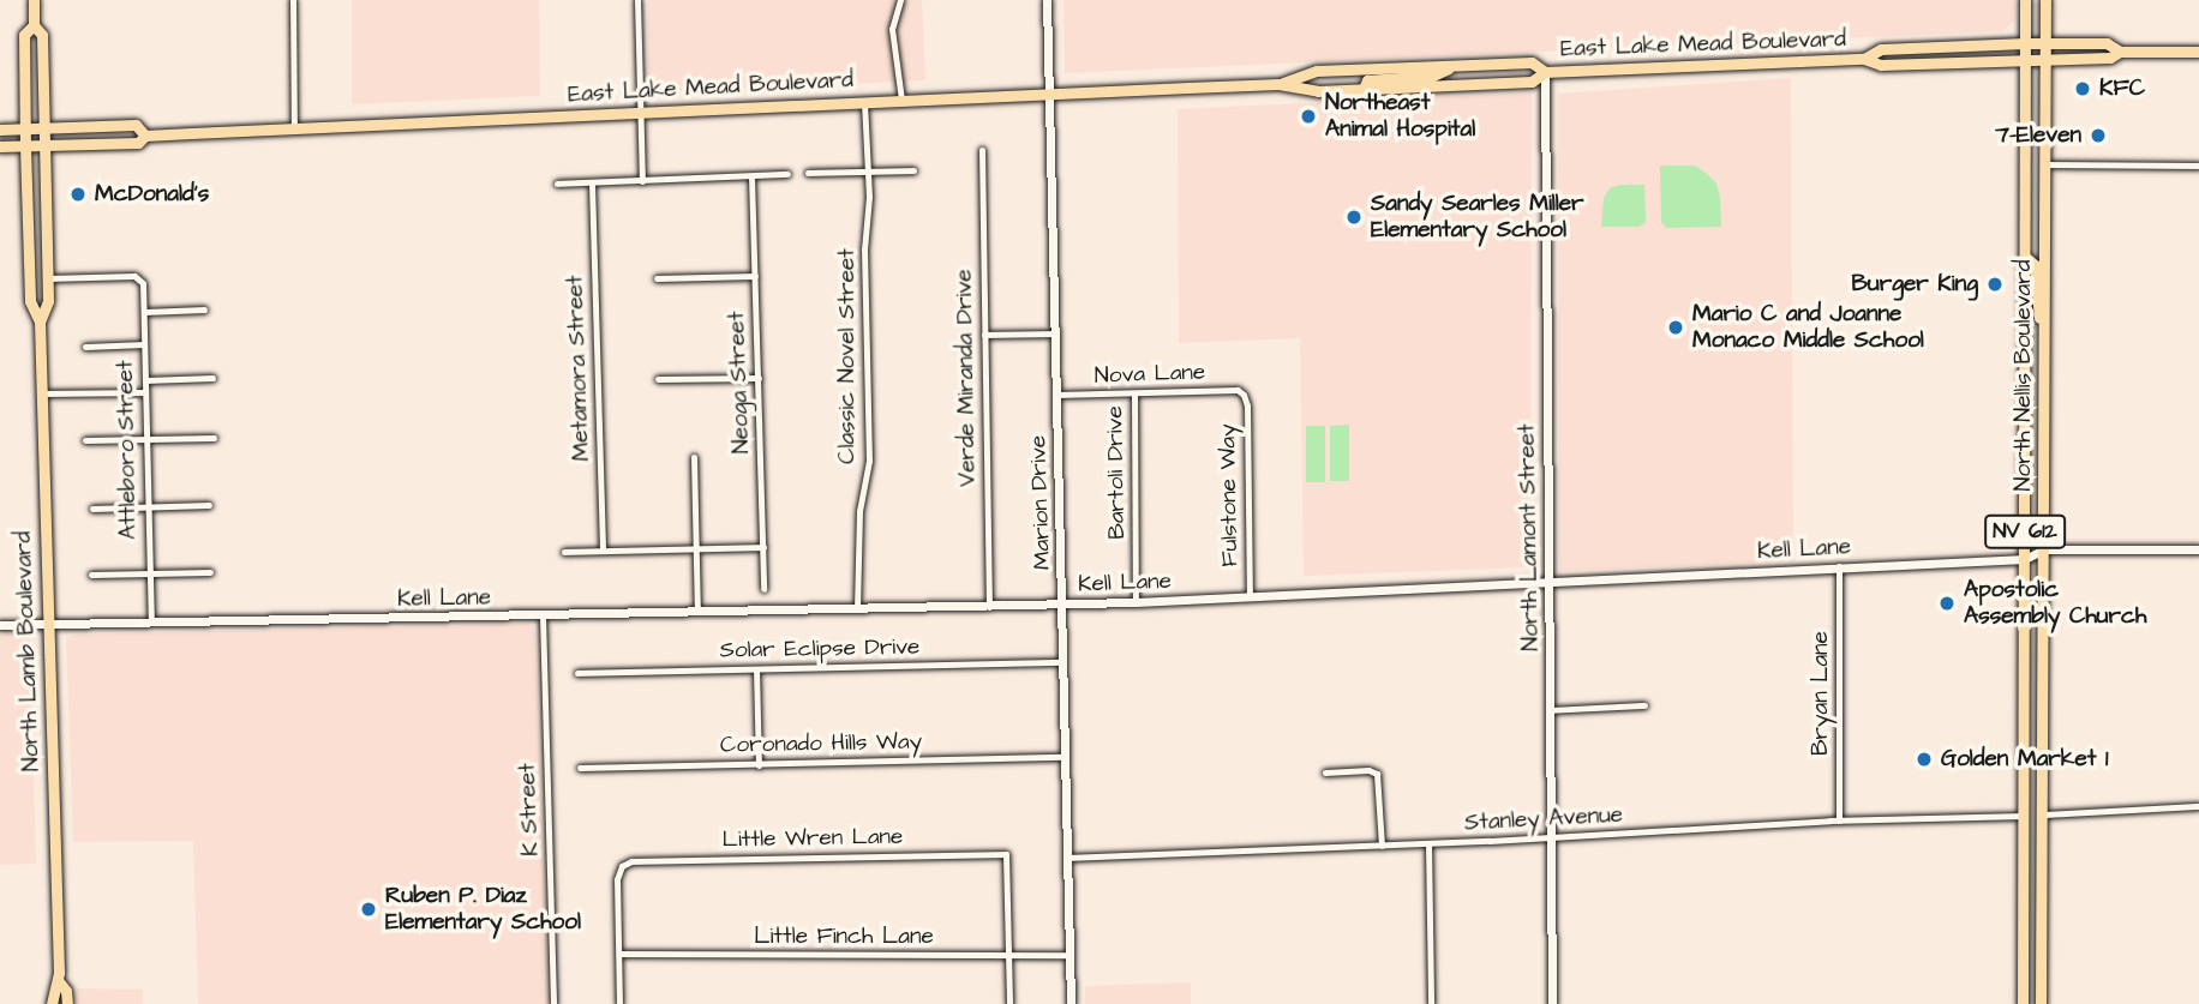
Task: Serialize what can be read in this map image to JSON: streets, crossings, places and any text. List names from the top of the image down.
{
  "streets": {
    "main road": [
      "East Lake Mead Boulevard",
      "North Nellis Boulevard",
      "NV 612",
      "North Lamb Boulevard"
    ],
    "street": [
      "Classic Novel Street",
      "Metamora Street",
      "Nova Lane",
      "Verde Miranda Drive",
      "Neoga Street",
      "Attleboro Street",
      "Bartoli Drive",
      "Fulstone Way",
      "Marion Drive",
      "North Lamont Street",
      "Kell Lane",
      "Solar Eclipse Drive",
      "Bryan Lane",
      "Coronado Hills Way",
      "K Street",
      "Stanley Avenue",
      "Little Wren Lane",
      "Little Finch Lane"
    ]
  },
  "crossings": [
    ["East Lake Mead Boulevard", "Classic Novel Street"],
    ["East Lake Mead Boulevard", "North Nellis Boulevard"],
    ["East Lake Mead Boulevard", "Marion Drive"],
    ["East Lake Mead Boulevard", "North Lamont Street"],
    ["East Lake Mead Boulevard", "North Lamb Boulevard"],
    ["Classic Novel Street", "Kell Lane"],
    ["Nova Lane", "Bartoli Drive"],
    ["Nova Lane", "Fulstone Way"],
    ["Nova Lane", "Marion Drive"],
    ["North Nellis Boulevard", "Kell Lane"],
    ["North Nellis Boulevard", "Stanley Avenue"],
    ["Verde Miranda Drive", "Kell Lane"],
    ["Attleboro Street", "Kell Lane"],
    ["Attleboro Street", "North Lamb Boulevard"],
    ["Bartoli Drive", "Kell Lane"],
    ["Fulstone Way", "Kell Lane"],
    ["Marion Drive", "Kell Lane"],
    ["Marion Drive", "Solar Eclipse Drive"],
    ["Marion Drive", "Coronado Hills Way"],
    ["Marion Drive", "Stanley Avenue"],
    ["Marion Drive", "Little Finch Lane"],
    ["North Lamont Street", "Kell Lane"],
    ["North Lamont Street", "Stanley Avenue"],
    ["Kell Lane", "North Lamb Boulevard"],
    ["Kell Lane", "Bryan Lane"],
    ["Kell Lane", "K Street"],
    ["Bryan Lane", "Stanley Avenue"],
    ["Little Wren Lane", "Little Finch Lane"]
  ],
  "places": [
    "KFC",
    "Northeast Animal Hospital",
    "7-Eleven",
    "McDonald's",
    "Sandy Searles Miller Elementary School",
    "Burger King",
    "Mario C and Joanne Monaco Middle School",
    "Apostolic Assembly Church",
    "Golden Market 1",
    "Ruben P. Diaz Elementary School"
  ]
}
